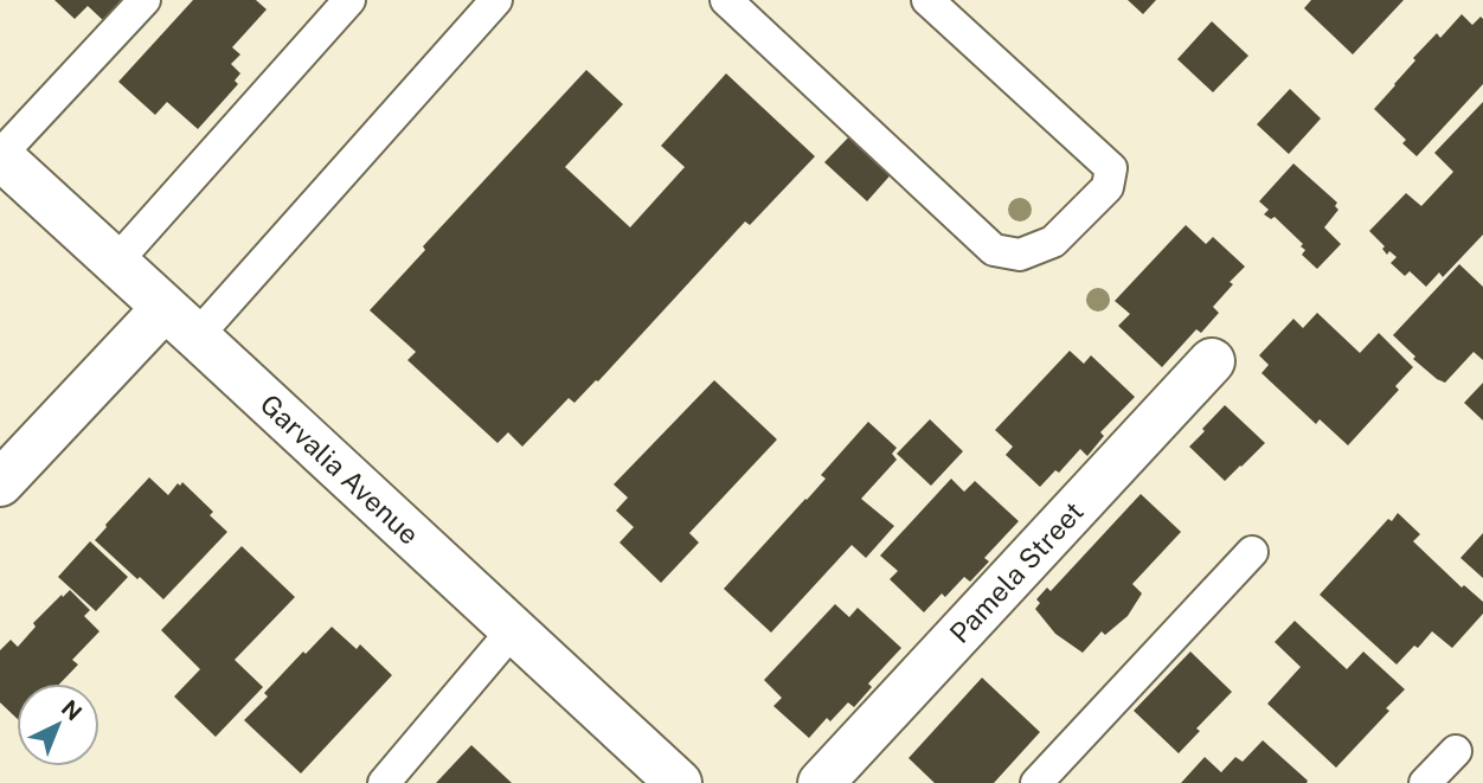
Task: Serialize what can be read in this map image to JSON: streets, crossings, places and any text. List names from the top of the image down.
{
  "streets": {
    "street": ["Garvalia Avenue", "Pamela Street"]
  },
  "north": "top right"
}
